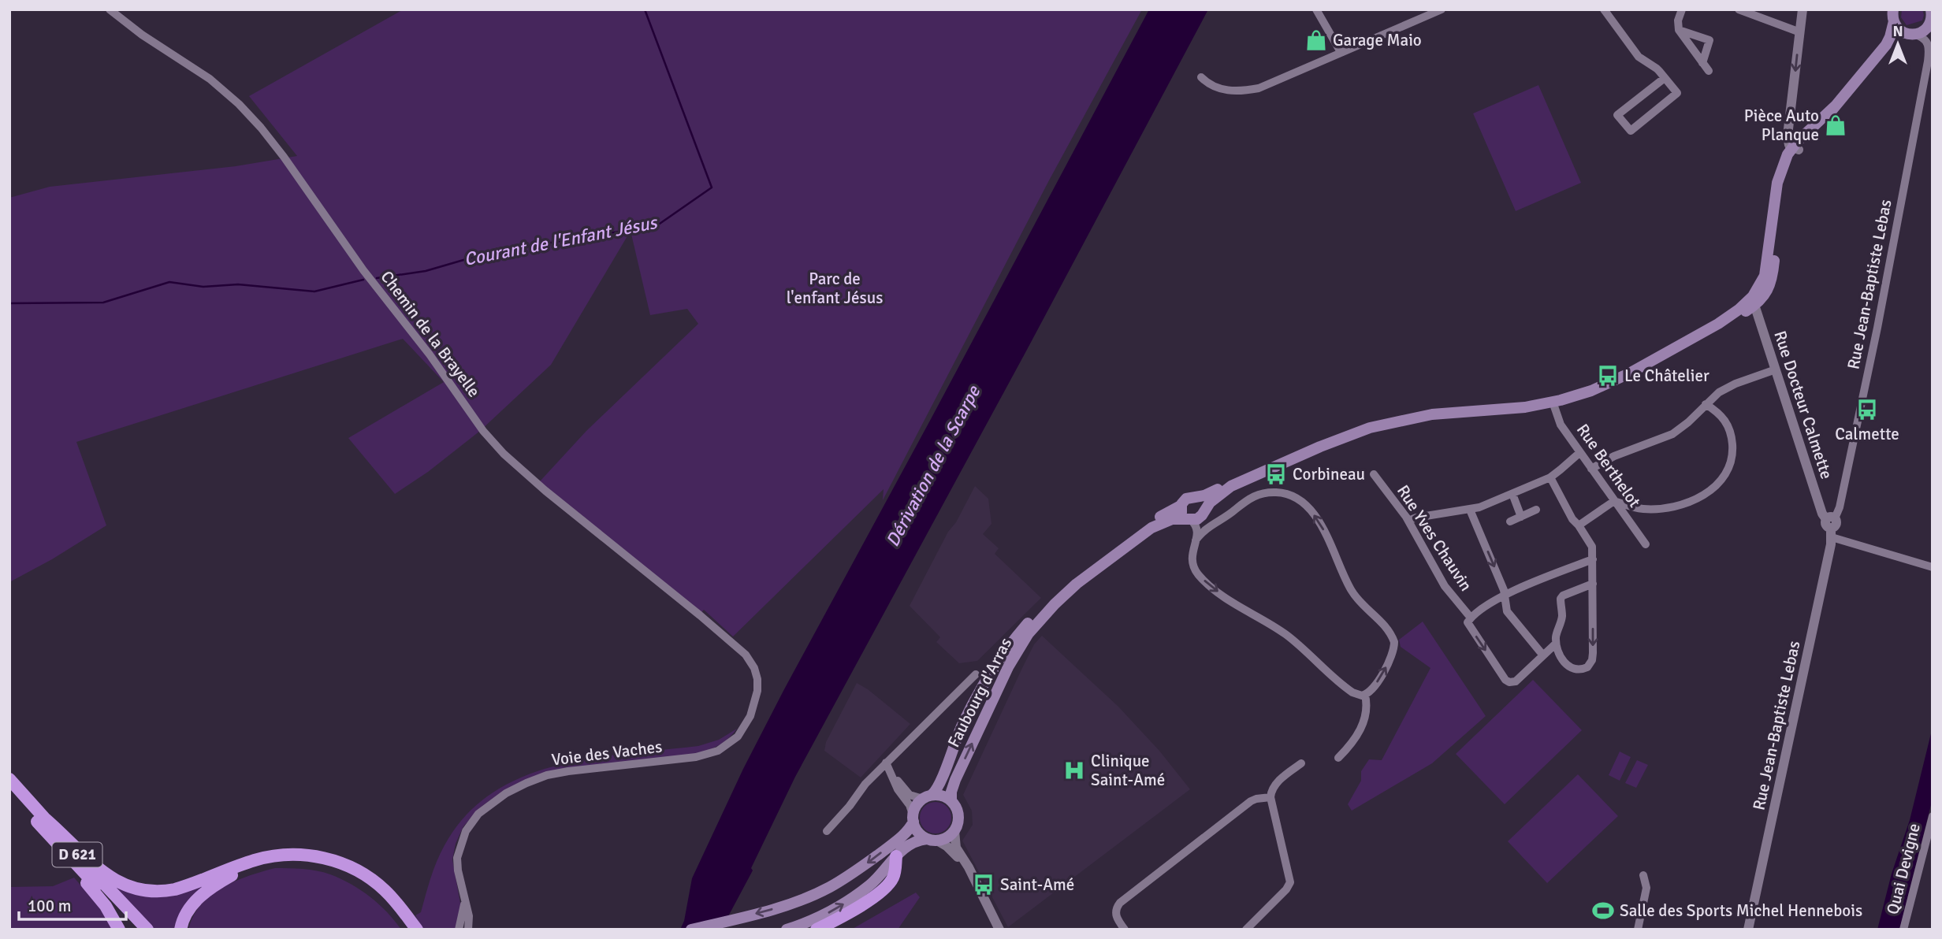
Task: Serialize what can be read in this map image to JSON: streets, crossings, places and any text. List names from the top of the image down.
{
  "streets": {
    "highway": ["D 621"],
    "main road": ["Faubourg d'Arras"],
    "street": [
      "Rue Jean-Baptiste Lebas",
      "Chemin de la Brayelle",
      "Rue Docteur Calmette",
      "Rue Berthelot",
      "Rue Yves Chauvin",
      "Voie des Vaches",
      "Quai Devigne"
    ]
  },
  "crossings": [
    ["Rue Jean-Baptiste Lebas", "Rue Docteur Calmette"],
    ["Chemin de la Brayelle", "Voie des Vaches"]
  ],
  "water": ["Courant de l'Enfant Jésus", "Dérivation de la Scarpe"],
  "parks": ["Parc de l'enfant Jésus"],
  "places": {
    "shop": ["Garage Maio", "Pièce Auto Planque"],
    "bus stop": [
      "Le Châtelier",
      "Calmette",
      "Corbineau",
      "Saint-Amé"
    ],
    "hospital": ["Clinique Saint-Amé"],
    "sports": ["Salle des Sports Michel Hennebois"]
  },
  "scale_bar": "100 m",
  "north": "top"
}
